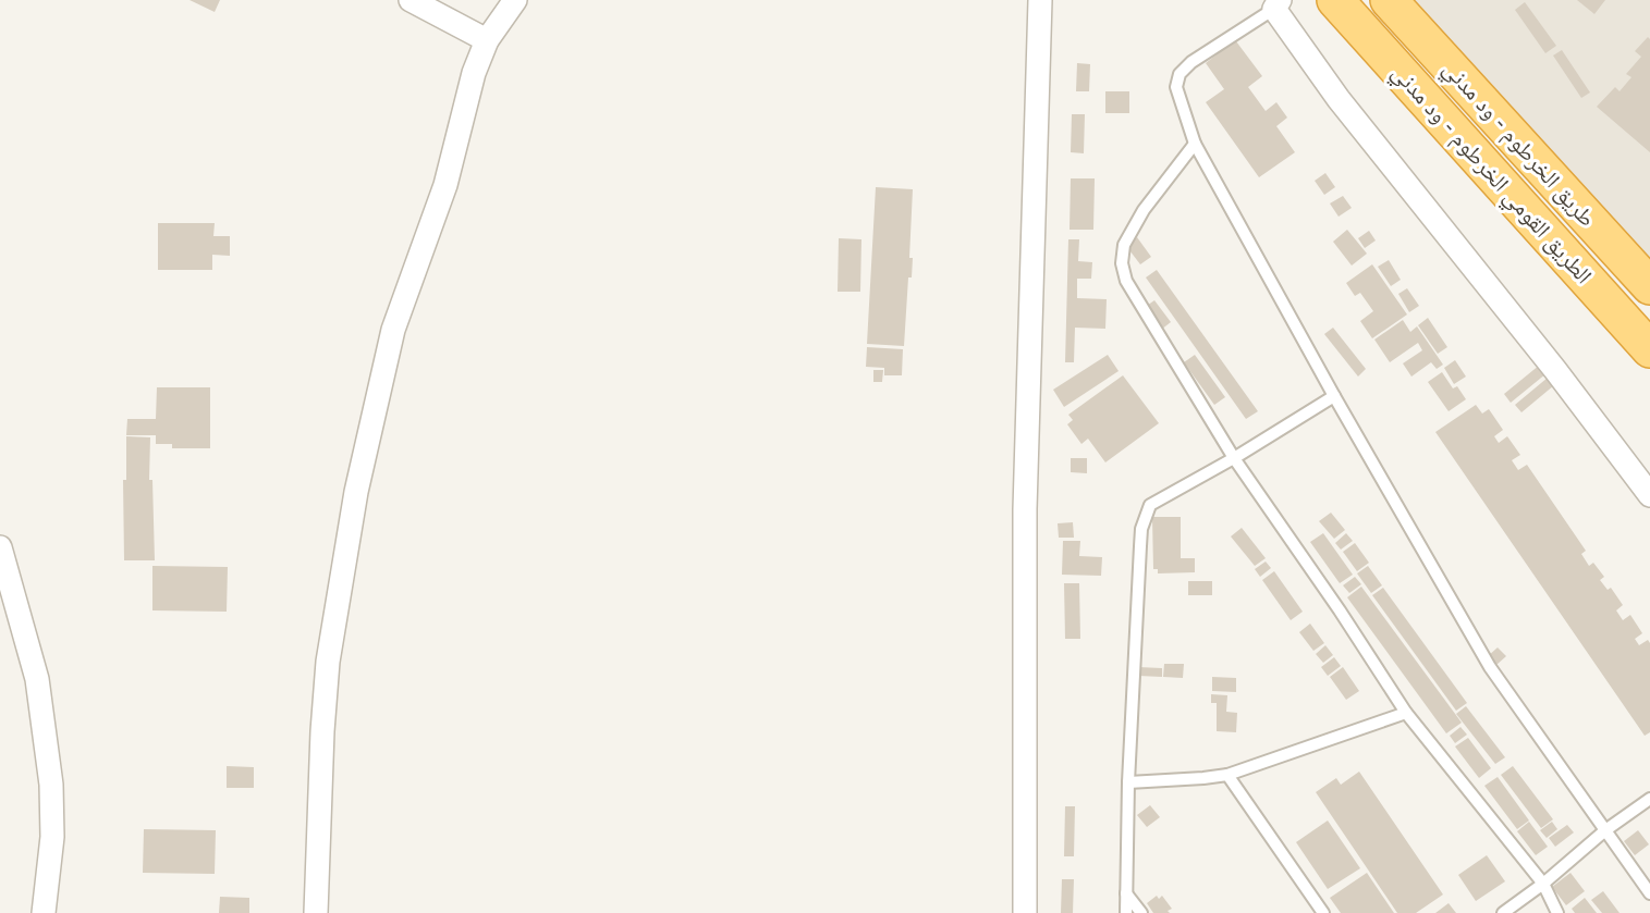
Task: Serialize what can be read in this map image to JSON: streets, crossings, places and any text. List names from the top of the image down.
{
  "streets": {
    "highway": ["طريق الخرطوم - ود مدني", "الطريق القومي الخرطوم - ود مدني"]
  }
}
